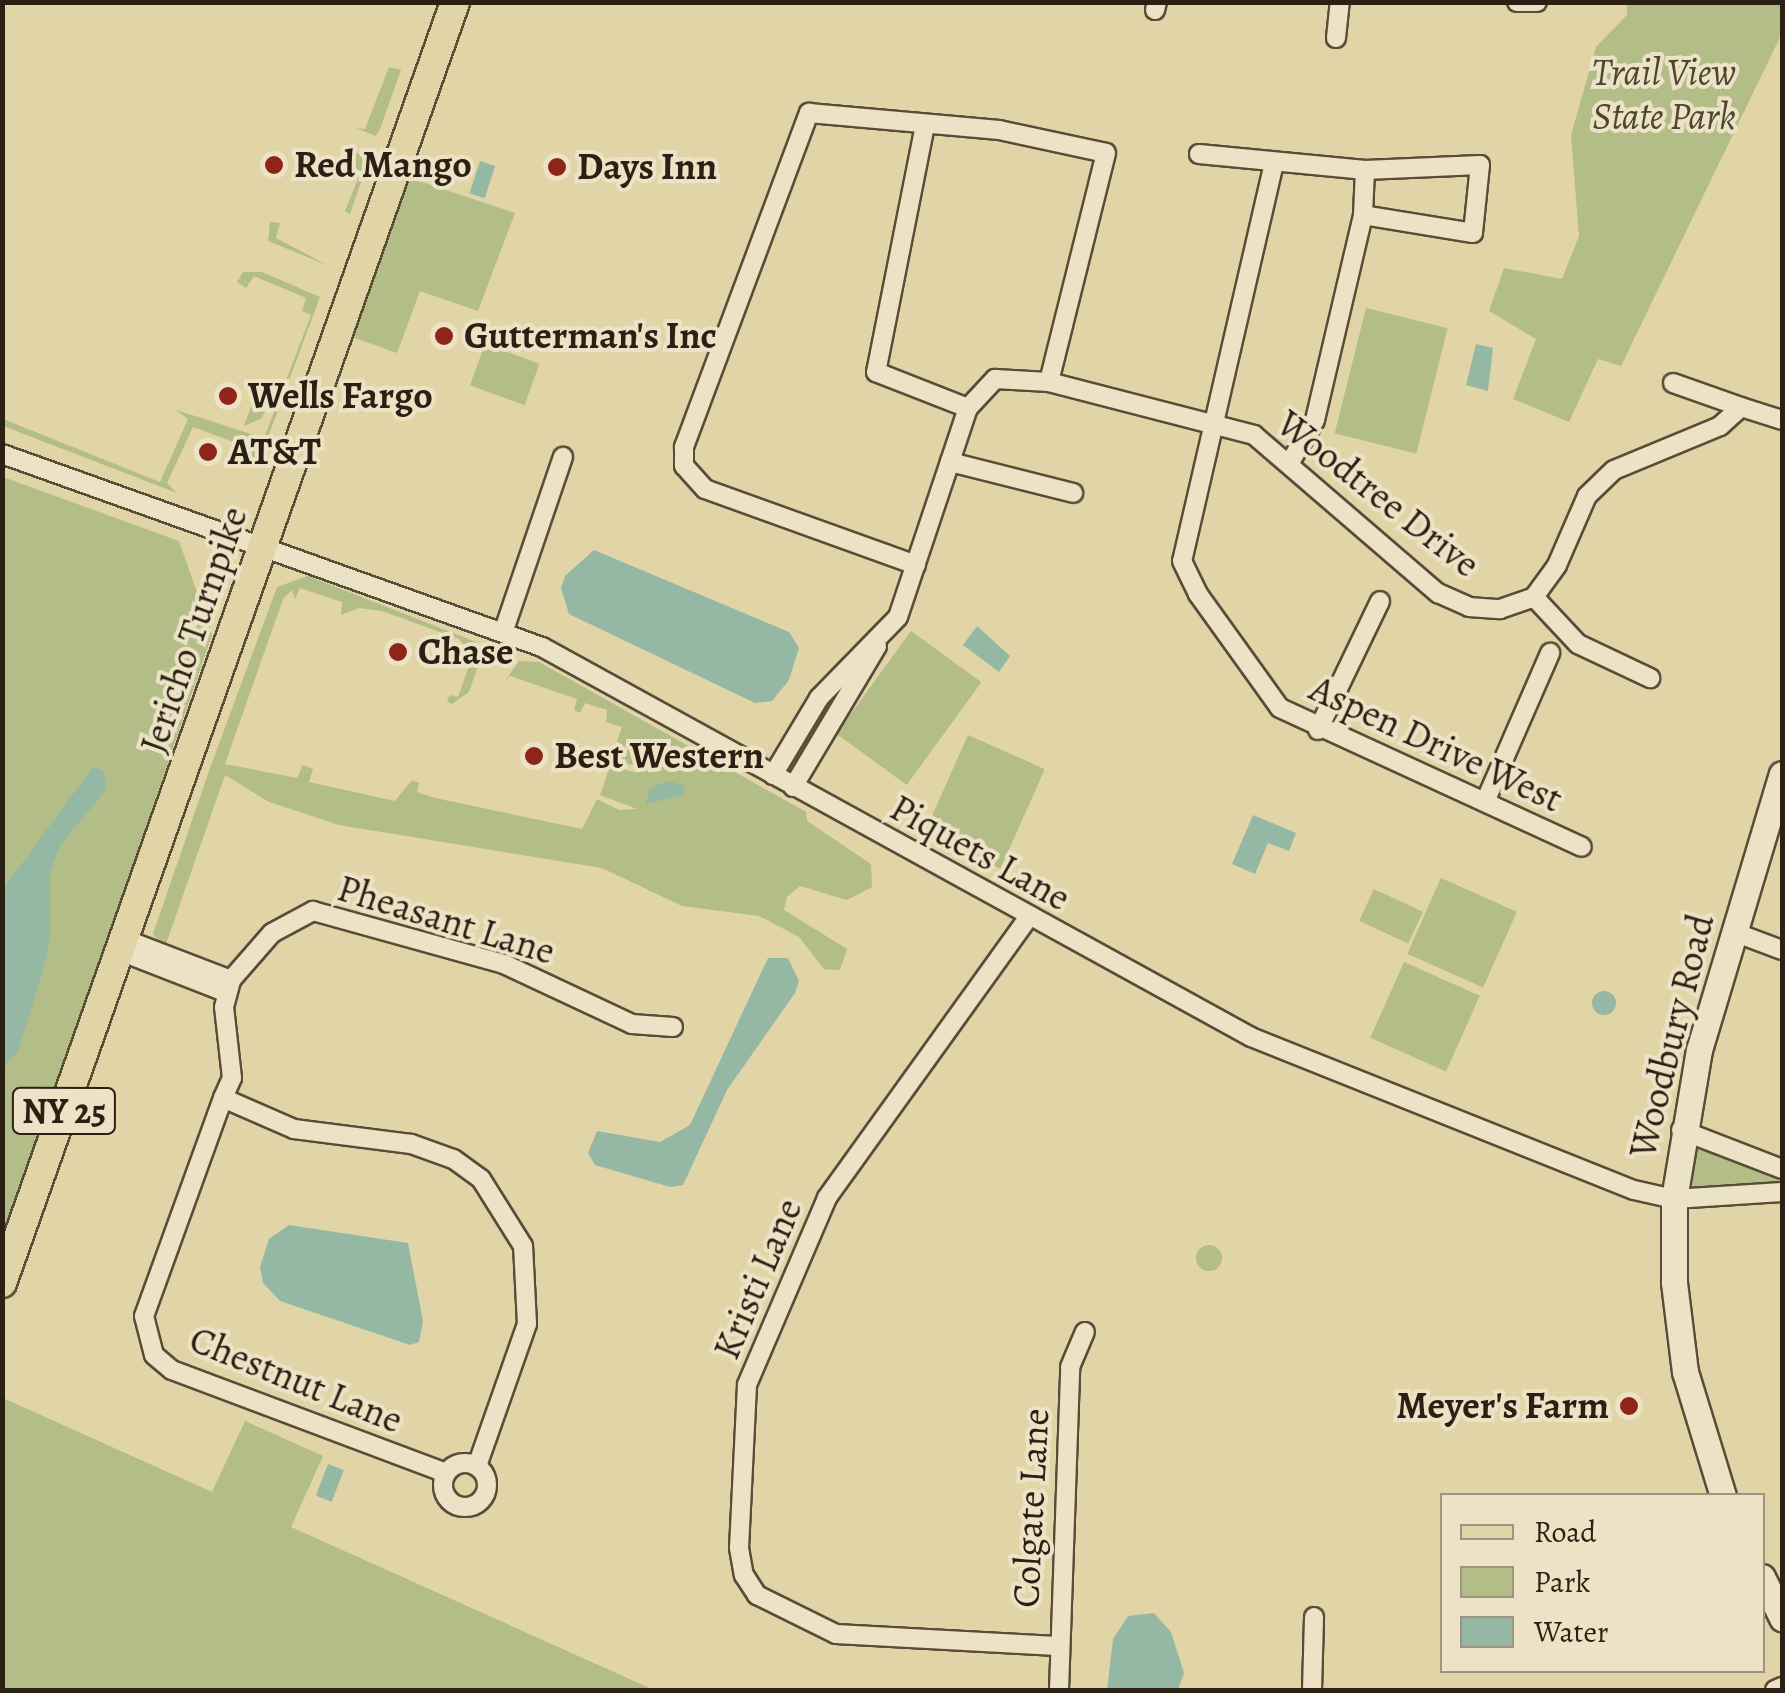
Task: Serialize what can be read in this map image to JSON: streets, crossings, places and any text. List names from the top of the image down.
{
  "streets": {
    "main road": ["Jericho Turnpike", "Woodbury Road", "NY 25"],
    "street": [
      "Woodtree Drive",
      "Aspen Drive West",
      "Piquets Lane",
      "Pheasant Lane",
      "Kristi Lane",
      "Chestnut Lane",
      "Colgate Lane"
    ]
  },
  "crossings": [
    ["Woodtree Drive", "Aspen Drive West"],
    ["Jericho Turnpike", "Piquets Lane"],
    ["Piquets Lane", "Woodbury Road"],
    ["Piquets Lane", "Kristi Lane"],
    ["Pheasant Lane", "Chestnut Lane"],
    ["Kristi Lane", "Colgate Lane"]
  ],
  "parks": ["Trail View State Park"],
  "places": [
    "Red Mango",
    "Days Inn",
    "Gutterman's Inc",
    "Wells Fargo",
    "AT&T",
    "Chase",
    "Best Western",
    "Meyer's Farm"
  ],
  "legend": ["Road", "Park", "Water"]
}
